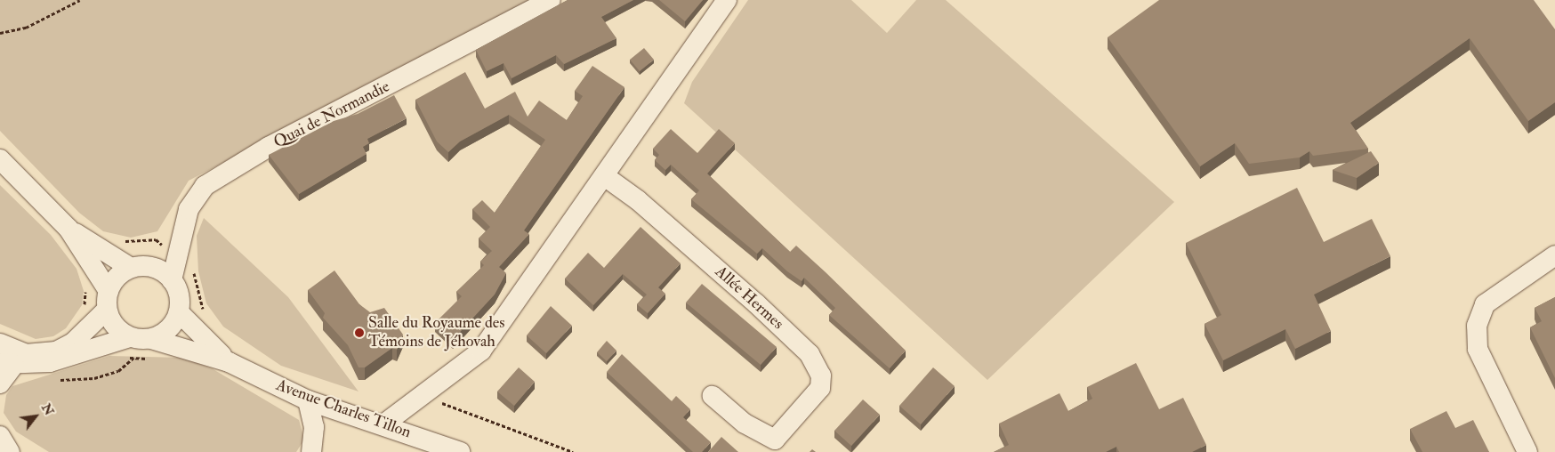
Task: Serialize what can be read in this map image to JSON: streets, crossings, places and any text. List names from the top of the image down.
{
  "streets": {
    "street": ["Quai de Normandie", "Allée Hermes", "Avenue Charles Tillon"]
  },
  "crossings": [
    ["Quai de Normandie", "Avenue Charles Tillon"]
  ],
  "places": ["Salle du Royaume des Témoins de Jéhovah"],
  "north": "top right"
}
